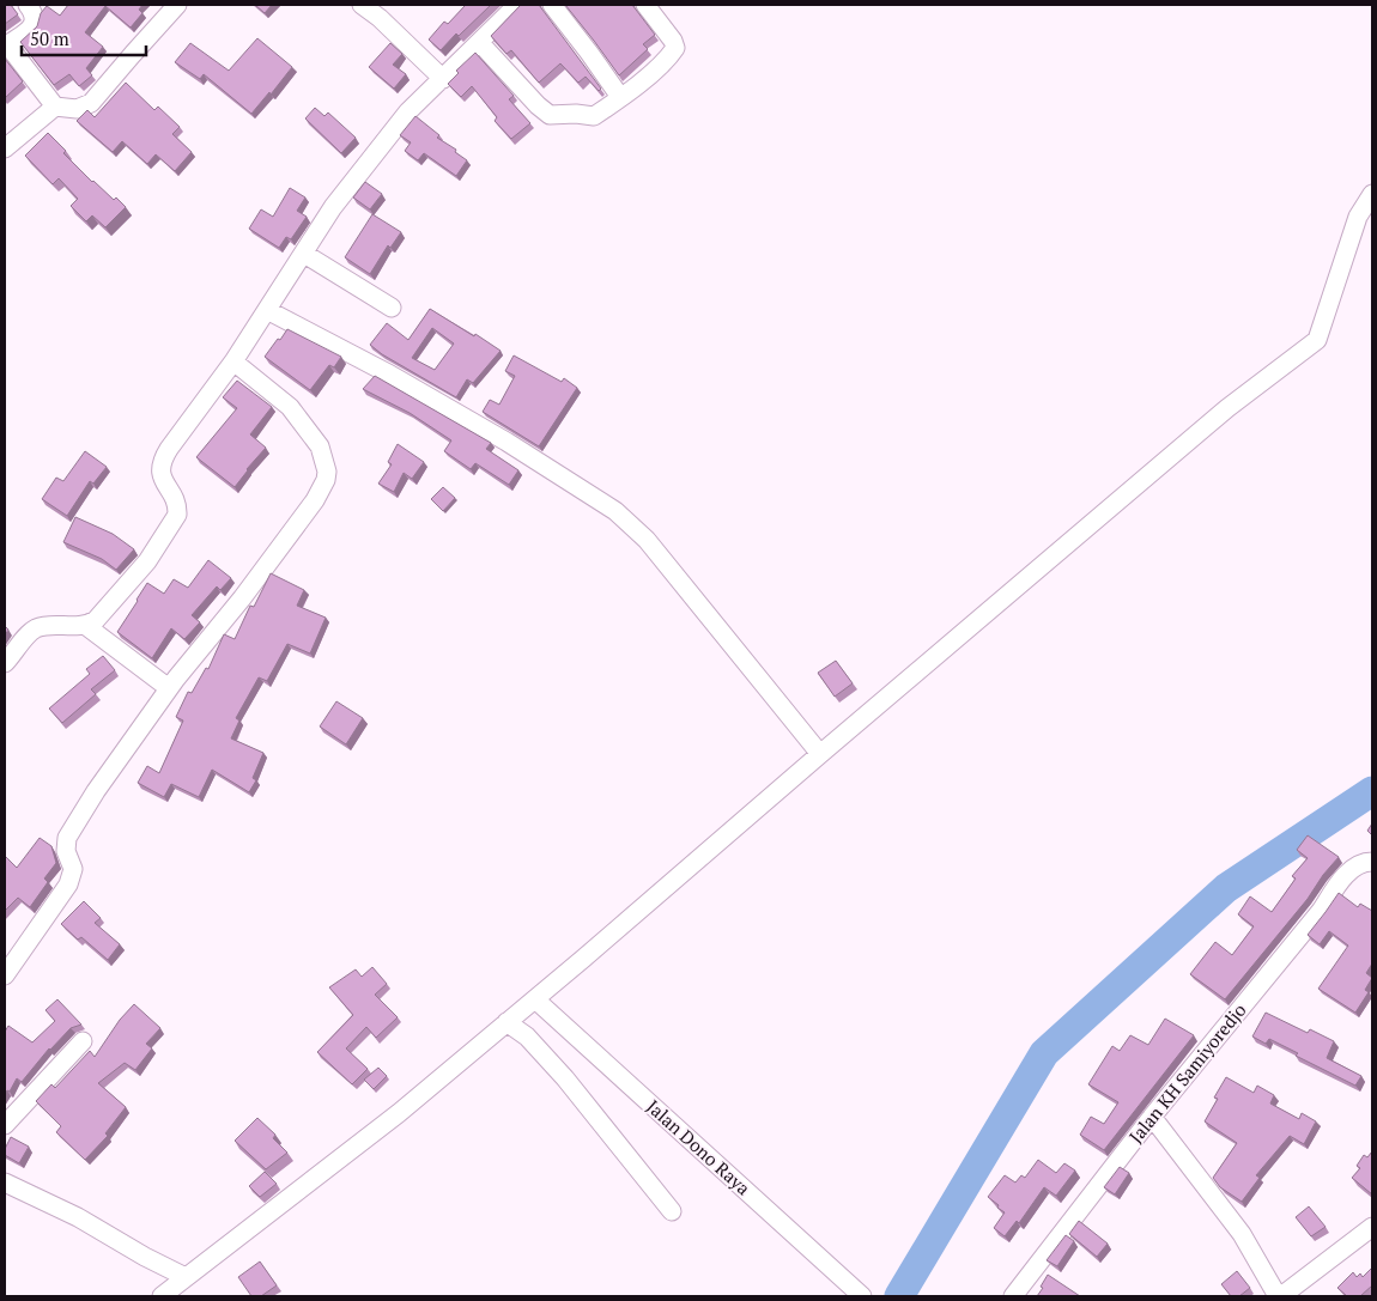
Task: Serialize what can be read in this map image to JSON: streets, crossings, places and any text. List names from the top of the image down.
{
  "streets": {
    "street": ["Jalan KH Samiyoredjo", "Jalan Dono Raya"]
  },
  "scale_bar": "50 m"
}
